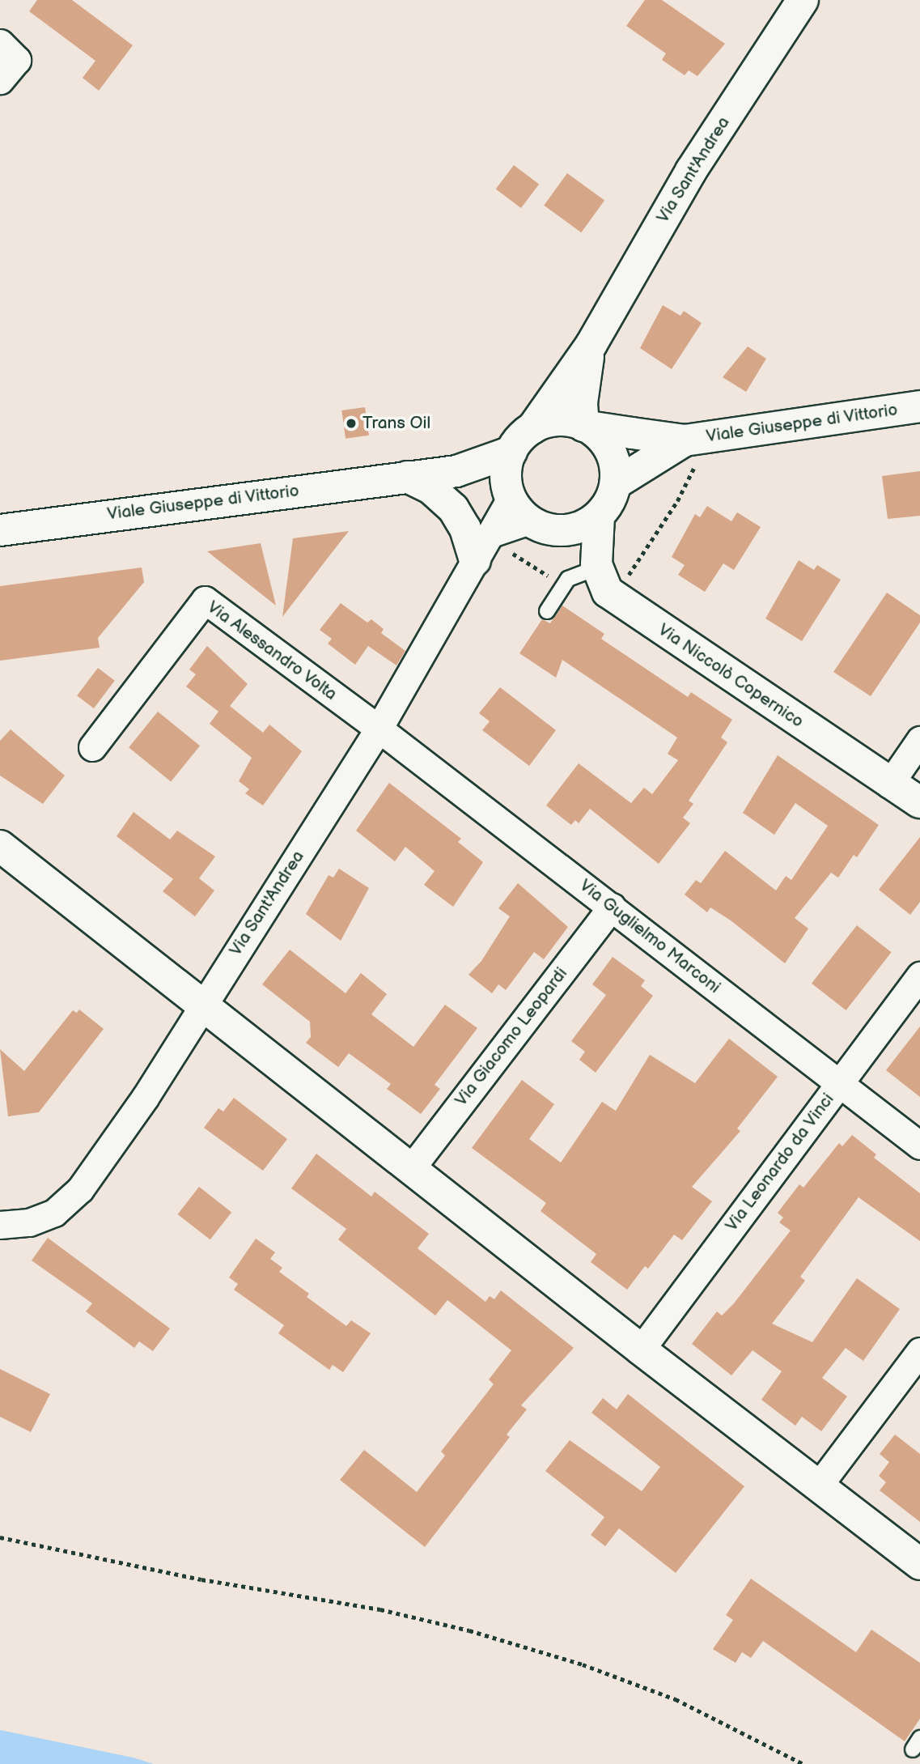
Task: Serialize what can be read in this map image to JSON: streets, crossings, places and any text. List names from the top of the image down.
{
  "streets": {
    "main road": ["Via Sant'Andrea", "Viale Giuseppe di Vittorio", "Via Niccolò Copernico"],
    "street": [
      "Via Alessandro Volta",
      "Via Guglielmo Marconi",
      "Via Giacomo Leopardi",
      "Via Leonardo da Vinci"
    ]
  },
  "crossings": [
    ["Via Sant'Andrea", "Viale Giuseppe di Vittorio"],
    ["Via Sant'Andrea", "Via Alessandro Volta"],
    ["Via Sant'Andrea", "Via Niccolò Copernico"],
    ["Via Sant'Andrea", "Via Guglielmo Marconi"],
    ["Viale Giuseppe di Vittorio", "Via Niccolò Copernico"],
    ["Via Alessandro Volta", "Via Guglielmo Marconi"],
    ["Via Guglielmo Marconi", "Via Giacomo Leopardi"],
    ["Via Guglielmo Marconi", "Via Leonardo da Vinci"]
  ],
  "places": ["Trans Oil"]
}
